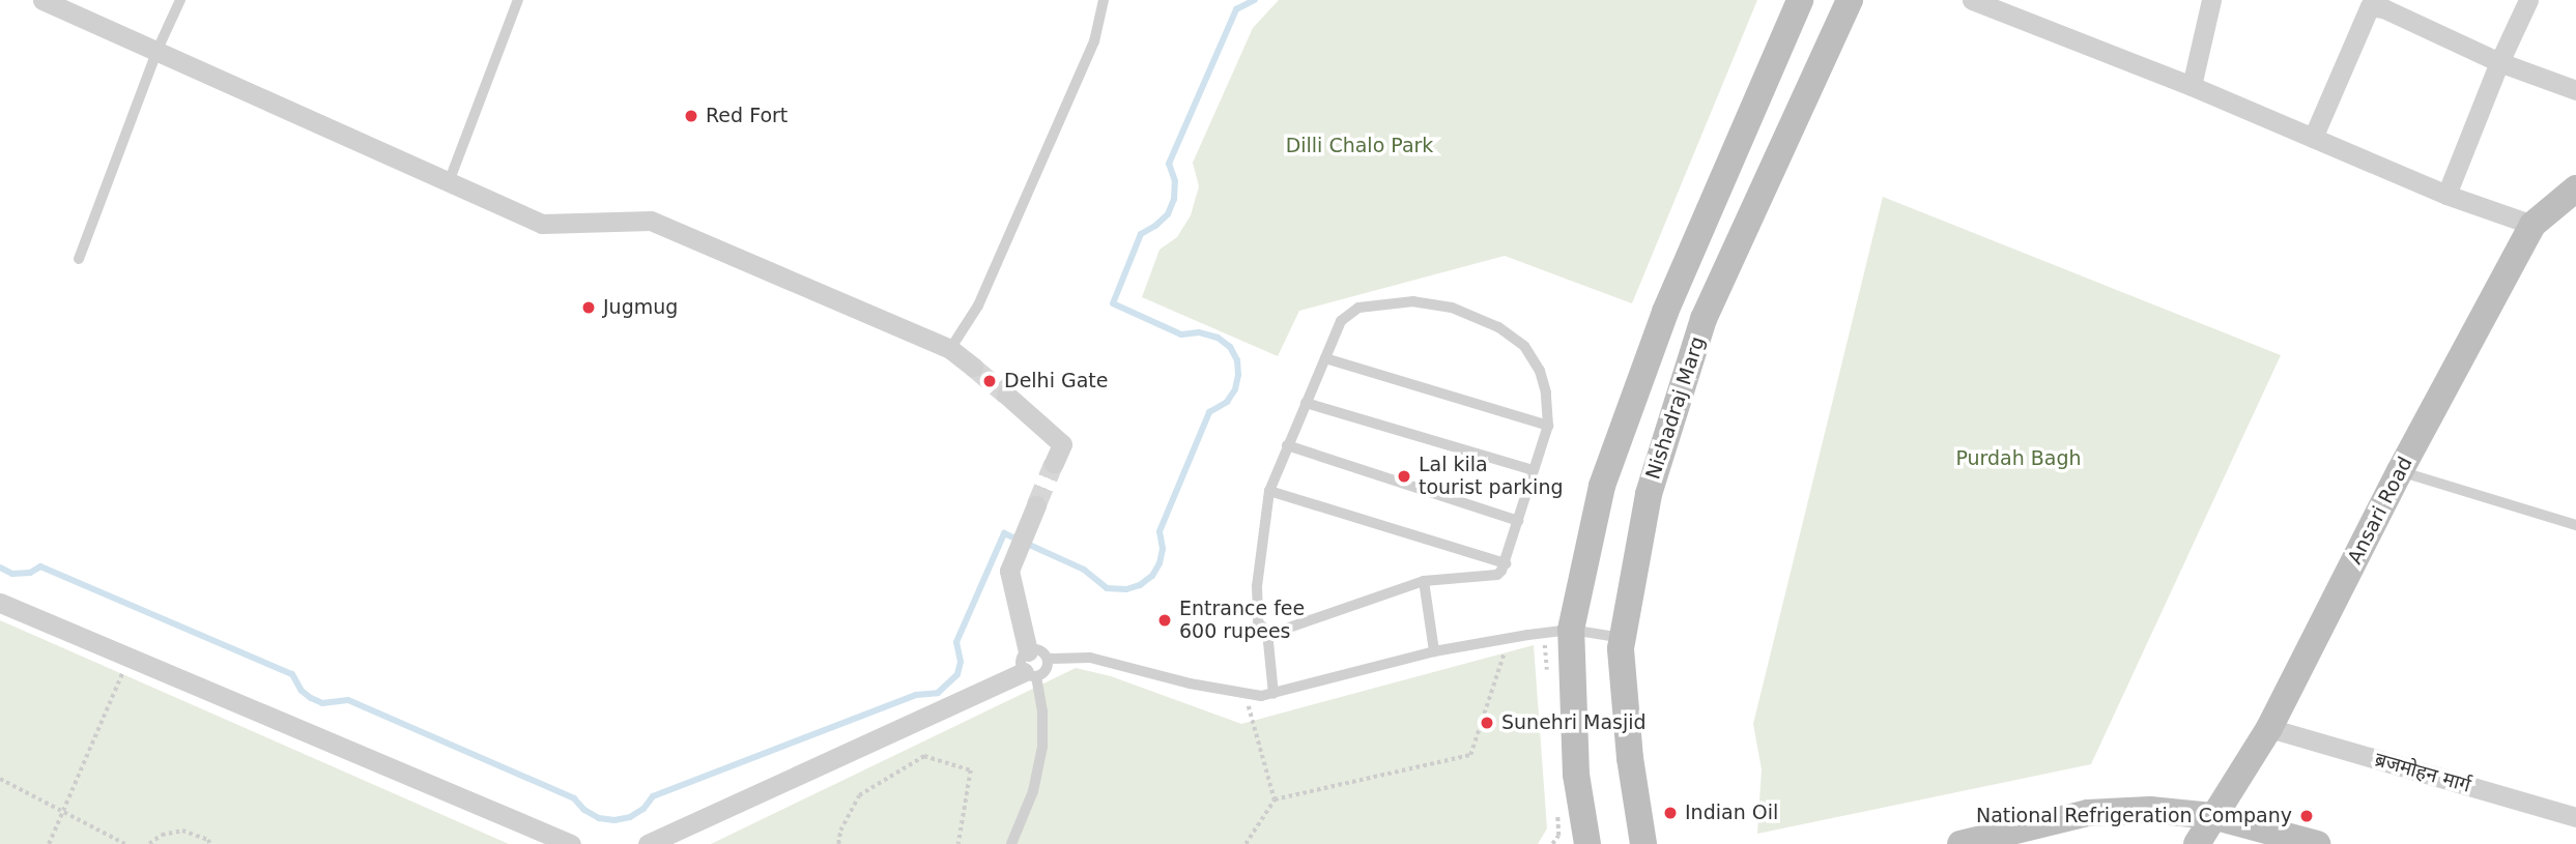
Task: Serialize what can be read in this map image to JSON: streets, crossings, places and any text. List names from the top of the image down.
{
  "streets": {
    "main road": ["Nishadraj Marg", "Ansari Road"],
    "street": ["ब्रजमोहन मार्ग"]
  },
  "crossings": [
    ["Ansari Road", "ब्रजमोहन मार्ग"]
  ],
  "parks": ["Dilli Chalo Park", "Purdah Bagh"],
  "places": [
    "Red Fort",
    "Jugmug",
    "Delhi Gate",
    "Lal kila tourist parking",
    "Entrance fee 600 rupees",
    "Sunehri Masjid",
    "Indian Oil",
    "National Refrigeration Company"
  ]
}
